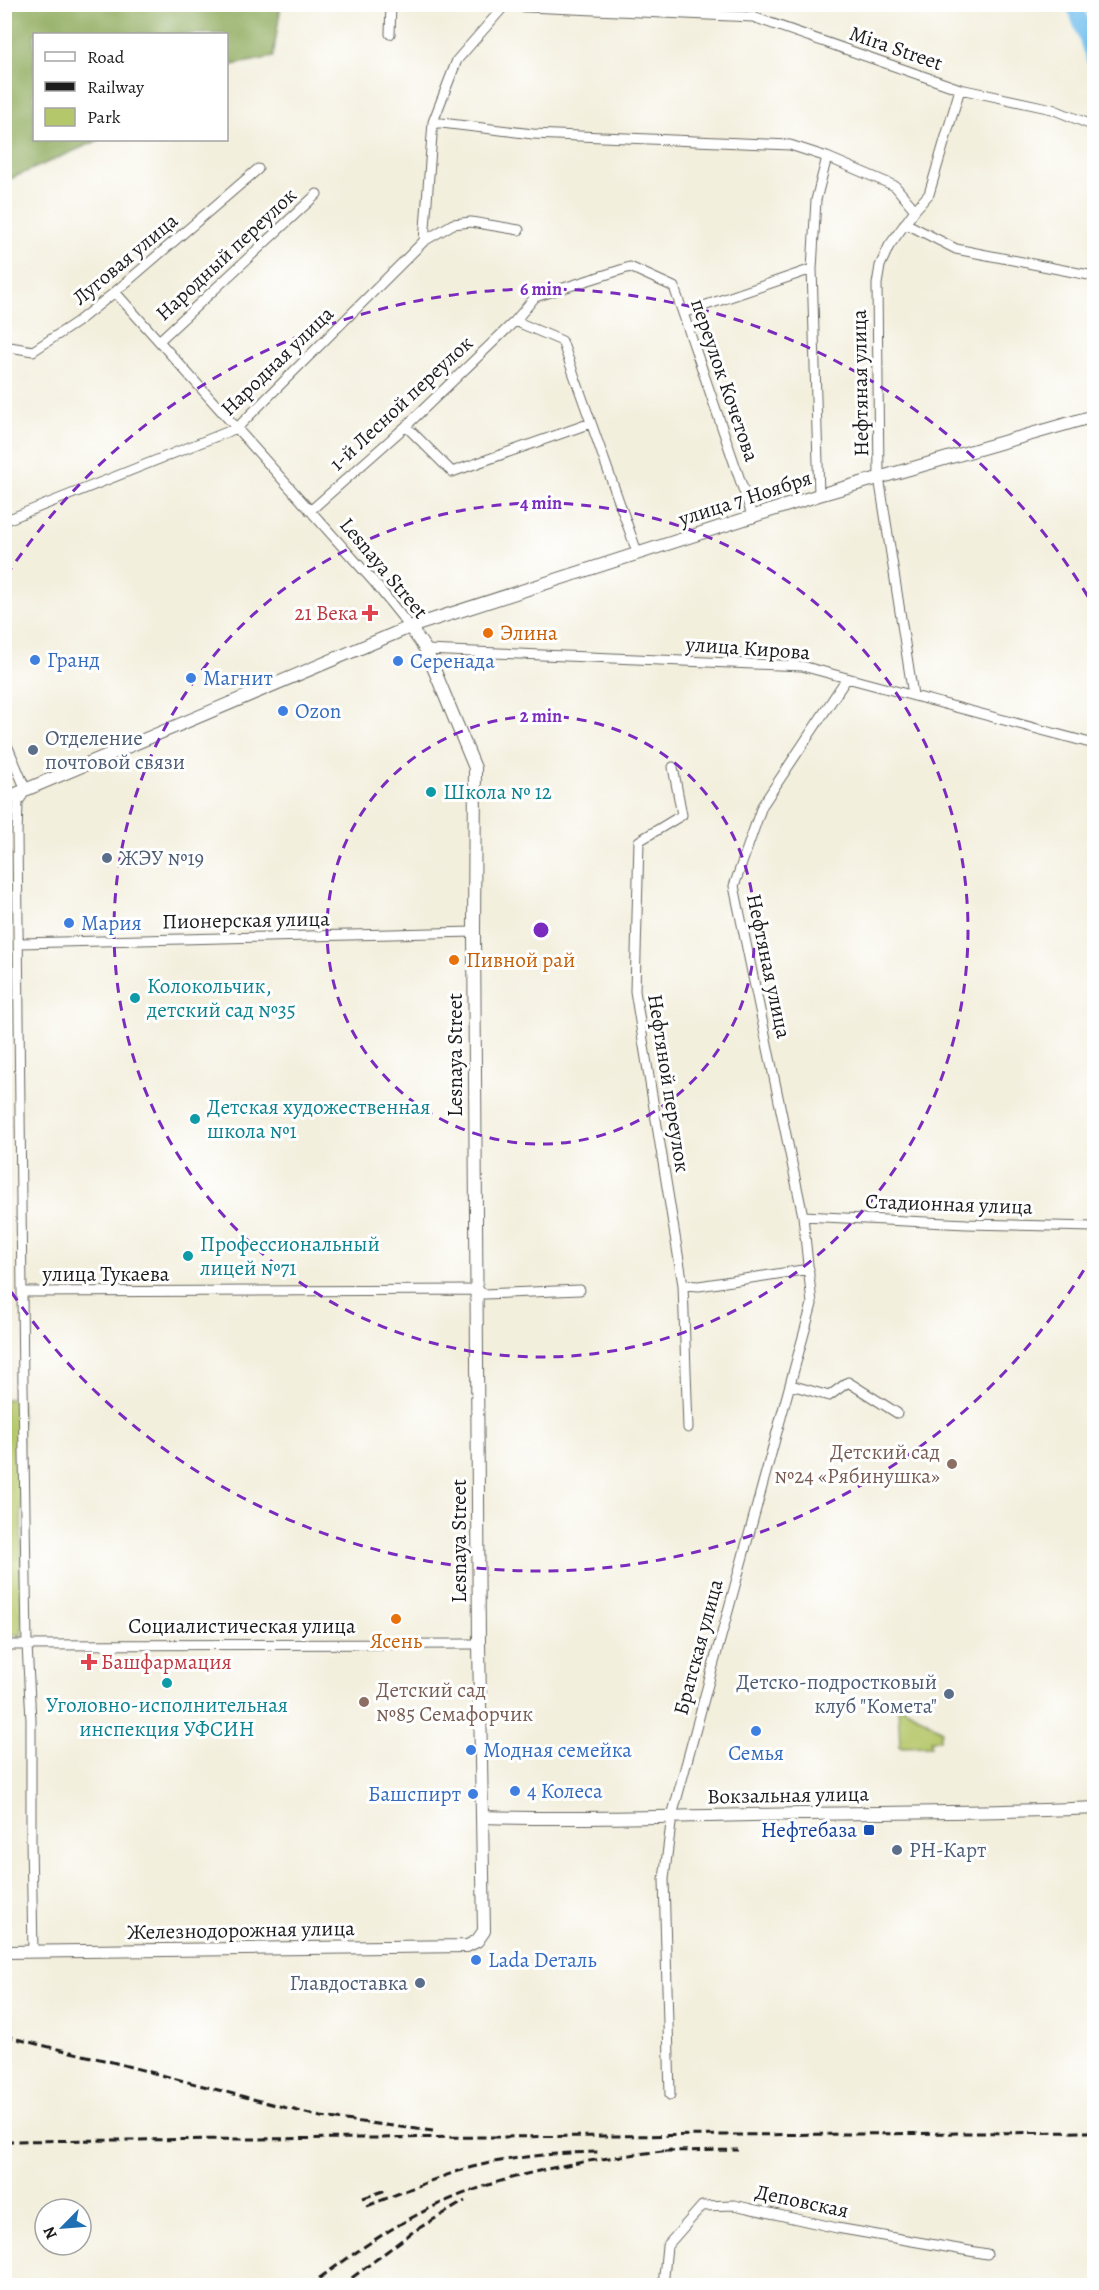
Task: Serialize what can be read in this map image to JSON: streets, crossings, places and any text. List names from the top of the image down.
{
  "streets": {
    "main road": [
      "улица 7 Ноября",
      "Lesnaya Street",
      "Вокзальная улица",
      "Железнодорожная улица"
    ],
    "street": [
      "Mira Street",
      "Народный переулок",
      "Луговая улица",
      "Народная улица",
      "переулок Кочетова",
      "Нефтяная улица",
      "1-й Лесной переулок",
      "улица Кирова",
      "Пионерская улица",
      "Нефтяной переулок",
      "Стадионная улица",
      "улица Тукаева",
      "Социалистическая улица",
      "Братская улица",
      "Деповская"
    ]
  },
  "crossings": [
    ["Mira Street", "Нефтяная улица"],
    ["Народный переулок", "Lesnaya Street"],
    ["Луговая улица", "Lesnaya Street"],
    ["Народная улица", "Lesnaya Street"],
    ["переулок Кочетова", "1-й Лесной переулок"],
    ["переулок Кочетова", "улица 7 Ноября"],
    ["Нефтяная улица", "улица 7 Ноября"],
    ["Нефтяная улица", "улица Кирова"],
    ["Нефтяная улица", "Стадионная улица"],
    ["Нефтяная улица", "Братская улица"],
    ["1-й Лесной переулок", "Lesnaya Street"],
    ["улица 7 Ноября", "Lesnaya Street"],
    ["Lesnaya Street", "улица Кирова"],
    ["Lesnaya Street", "Пионерская улица"],
    ["Lesnaya Street", "улица Тукаева"],
    ["Lesnaya Street", "Социалистическая улица"],
    ["Lesnaya Street", "Вокзальная улица"],
    ["Lesnaya Street", "Железнодорожная улица"],
    ["Стадионная улица", "Братская улица"],
    ["Братская улица", "Вокзальная улица"]
  ],
  "places": {
    "health": ["21 Века", "Башфармация"],
    "other": [
      "Элина",
      "Гранд",
      "Серенада",
      "Магнит",
      "Ozon",
      "Отделение почтовой связи",
      "Школа № 12",
      "ЖЭУ №19",
      "Мария",
      "Пивной рай",
      "Колокольчик, детский сад №35",
      "Детская художественная школа №1",
      "Профессиональный лицей №71",
      "Детский сад №24 «Рябинушка»",
      "Ясень",
      "Уголовно-исполнительная инспекция УФСИН",
      "Детско-подростковый клуб \"Комета\"",
      "Детский сад №85 Семафорчик",
      "Семья",
      "Модная семейка",
      "4 Колеса",
      "Башспирт",
      "РН-Карт",
      "Lada Dеталь",
      "Главдоставка"
    ],
    "transit": ["Нефтебаза"]
  },
  "legend": ["Road", "Railway", "Park"],
  "north": "bottom left",
  "rings": ["6 min", "4 min", "2 min"]
}
